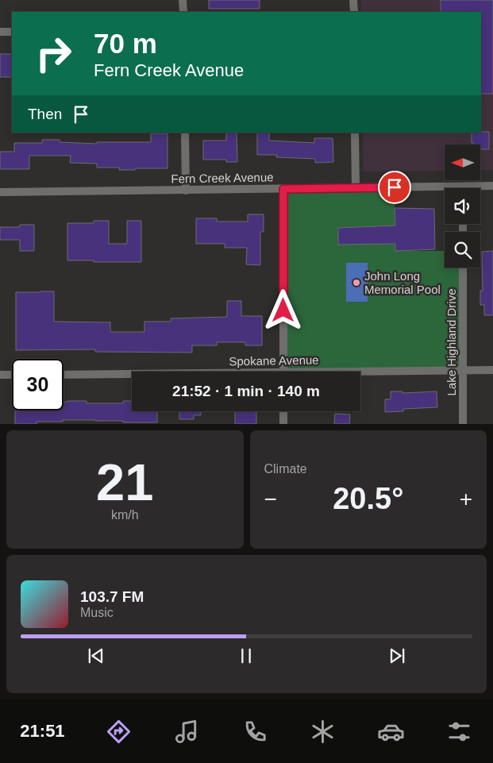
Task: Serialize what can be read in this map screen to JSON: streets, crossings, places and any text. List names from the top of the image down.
{
  "streets": {
    "street": ["Fern Creek Avenue", "Lake Highland Drive", "Spokane Avenue"]
  },
  "crossings": [
    ["Lake Highland Drive", "Spokane Avenue"]
  ],
  "places": ["John Long Memorial Pool"],
  "north": "left",
  "page": {
    "turn": ["70 m", "Fern Creek Avenue"],
    "then": "Then",
    "limit": "30",
    "trip": "21:52 · 1 min · 140 m",
    "tile": [
      ["21", "km/h"],
      "Climate"
    ],
    "heat": ["−", "20.5°", "+"],
    "song": ["103.7 FM", "Music"],
    "tabs": "21:51"
  }
}
